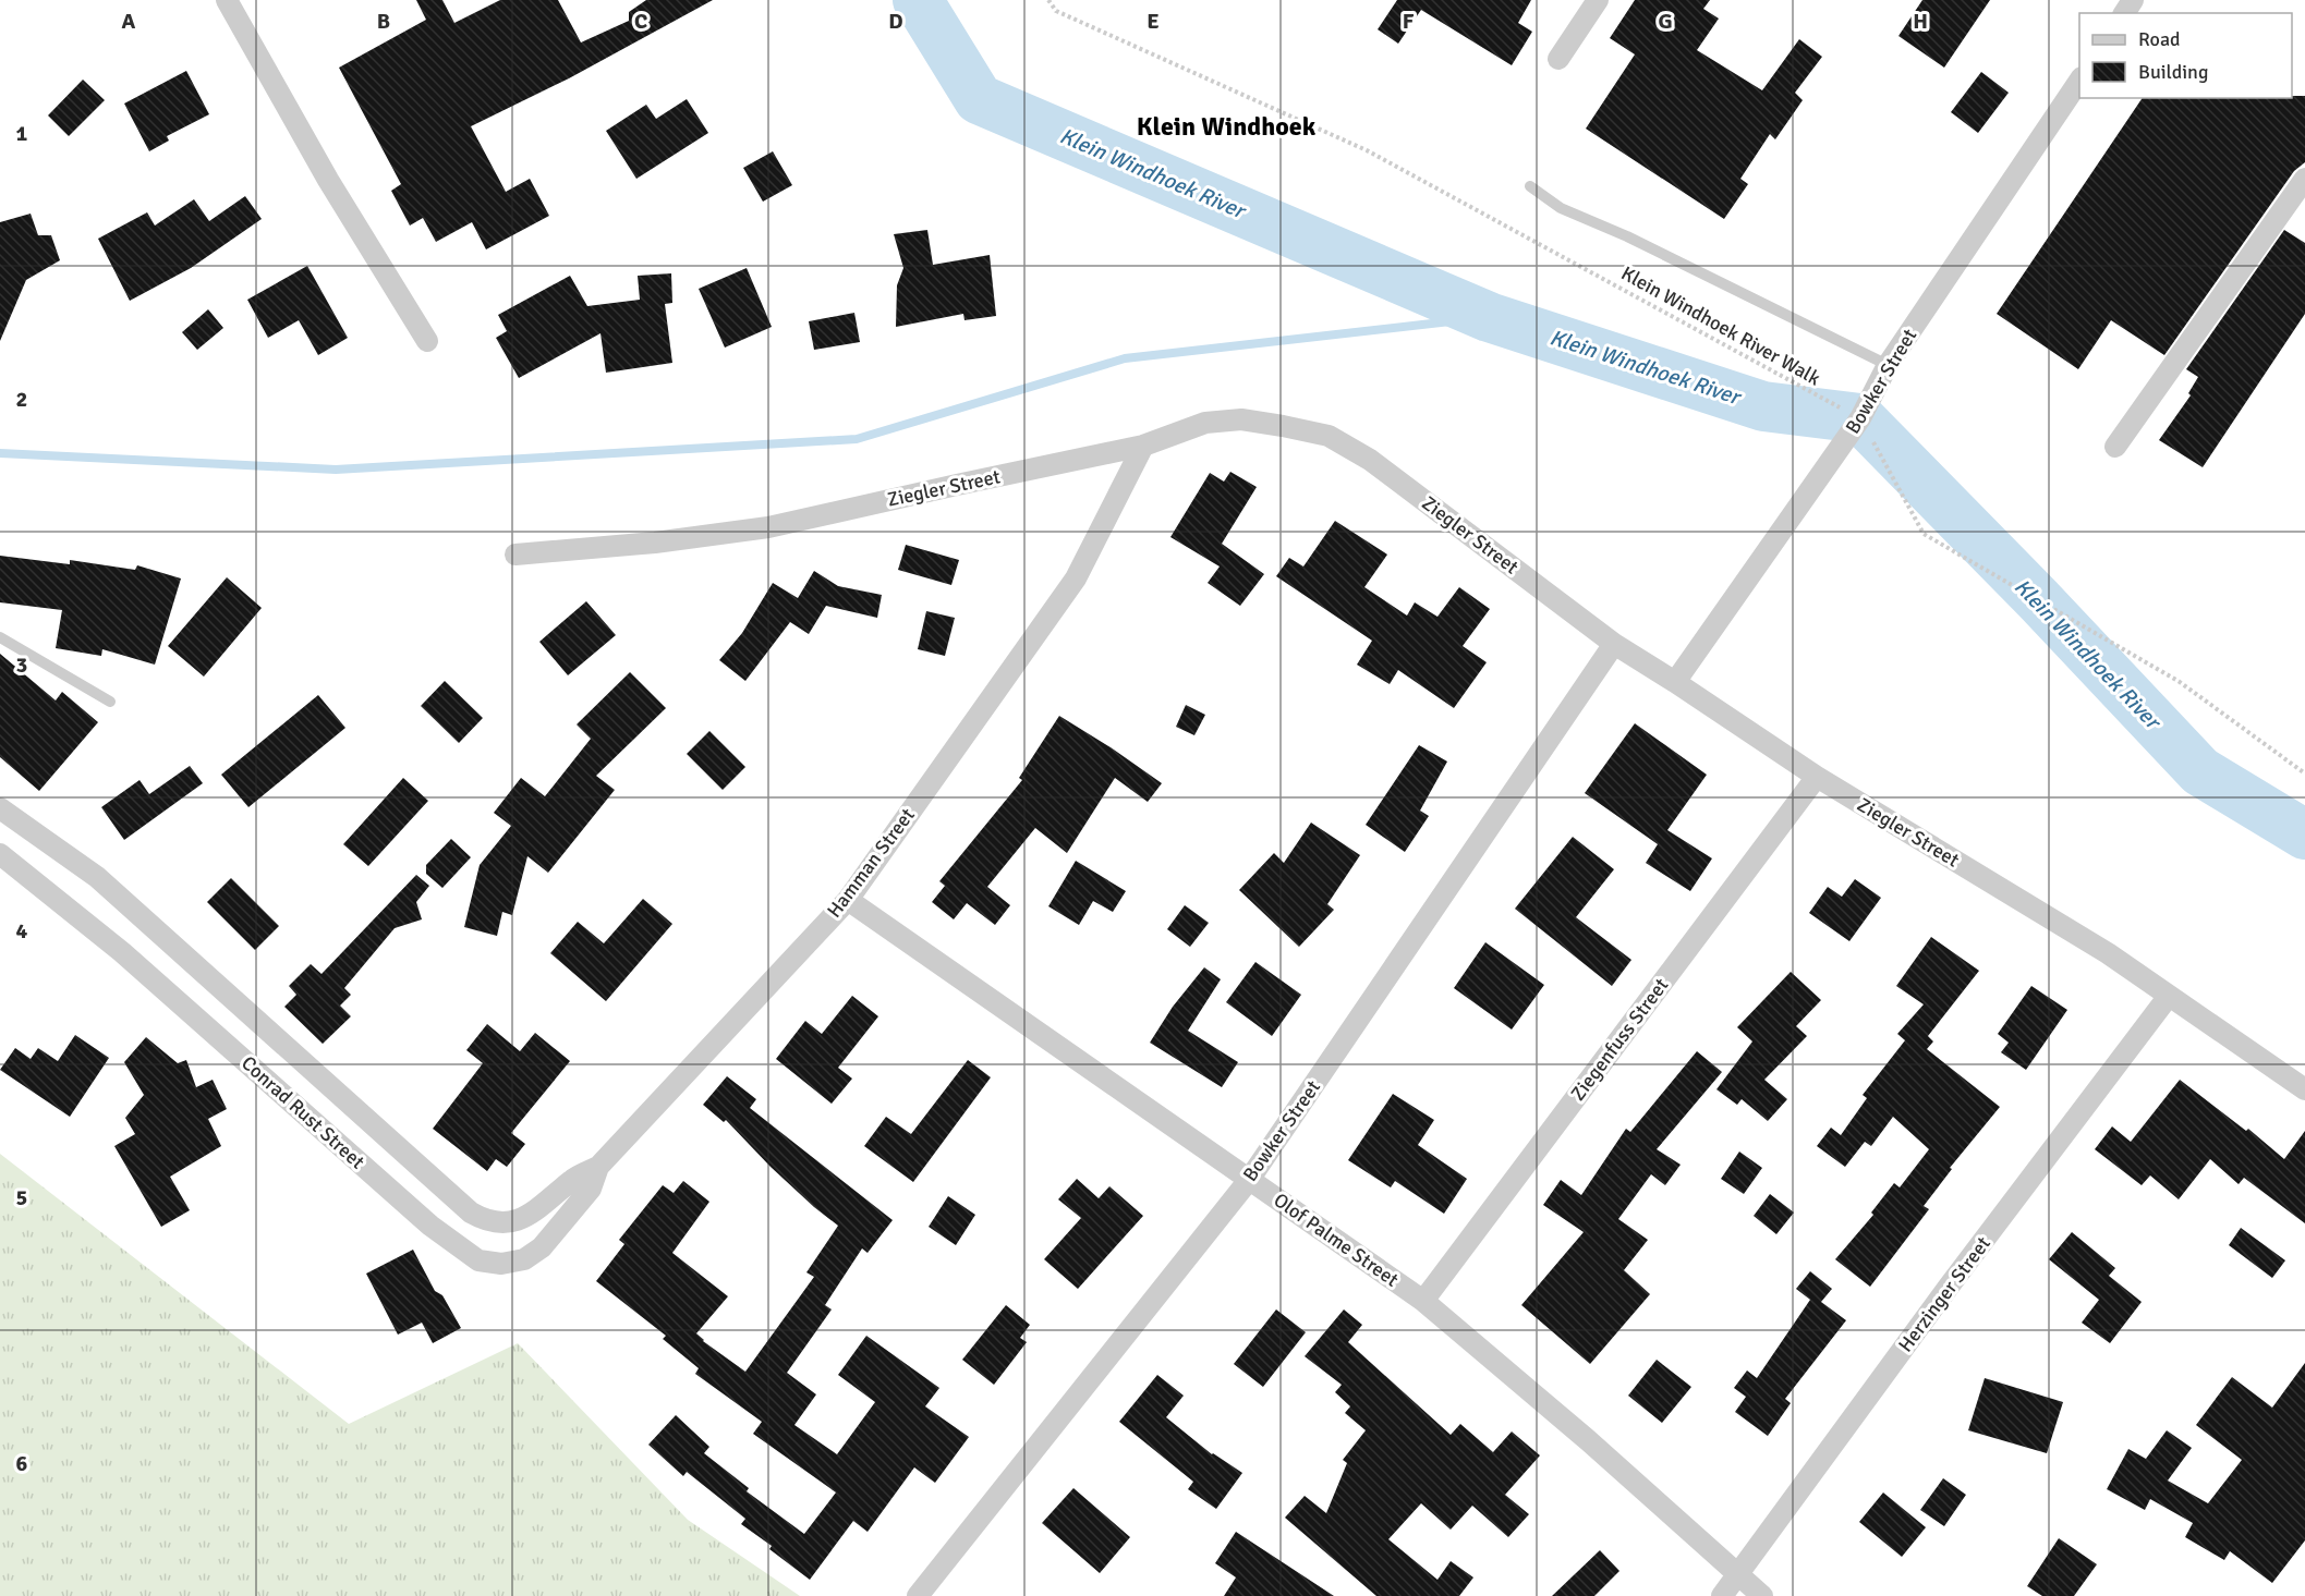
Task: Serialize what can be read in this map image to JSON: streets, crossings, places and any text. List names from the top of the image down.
{
  "streets": {
    "street": [
      "Bowker Street",
      "Ziegler Street",
      "Hamman Street",
      "Ziegenfuss Street",
      "Conrad Rust Street",
      "Olof Palme Street",
      "Herzinger Street"
    ],
    "path": ["Klein Windhoek River Walk"]
  },
  "crossings": [
    ["Klein Windhoek River Walk", "Bowker Street"],
    ["Bowker Street", "Ziegler Street"],
    ["Bowker Street", "Olof Palme Street"],
    ["Ziegler Street", "Hamman Street"],
    ["Ziegler Street", "Ziegenfuss Street"],
    ["Ziegler Street", "Herzinger Street"],
    ["Hamman Street", "Conrad Rust Street"],
    ["Hamman Street", "Olof Palme Street"],
    ["Ziegenfuss Street", "Olof Palme Street"],
    ["Olof Palme Street", "Herzinger Street"]
  ],
  "districts": ["Klein Windhoek"],
  "water": ["Klein Windhoek River"],
  "legend": ["Road", "Building"],
  "grid": {
    "columns": [
      "A",
      "B",
      "C",
      "D",
      "E",
      "F",
      "G",
      "H"
    ],
    "rows": [
      "1",
      "2",
      "3",
      "4",
      "5",
      "6"
    ]
  }
}
